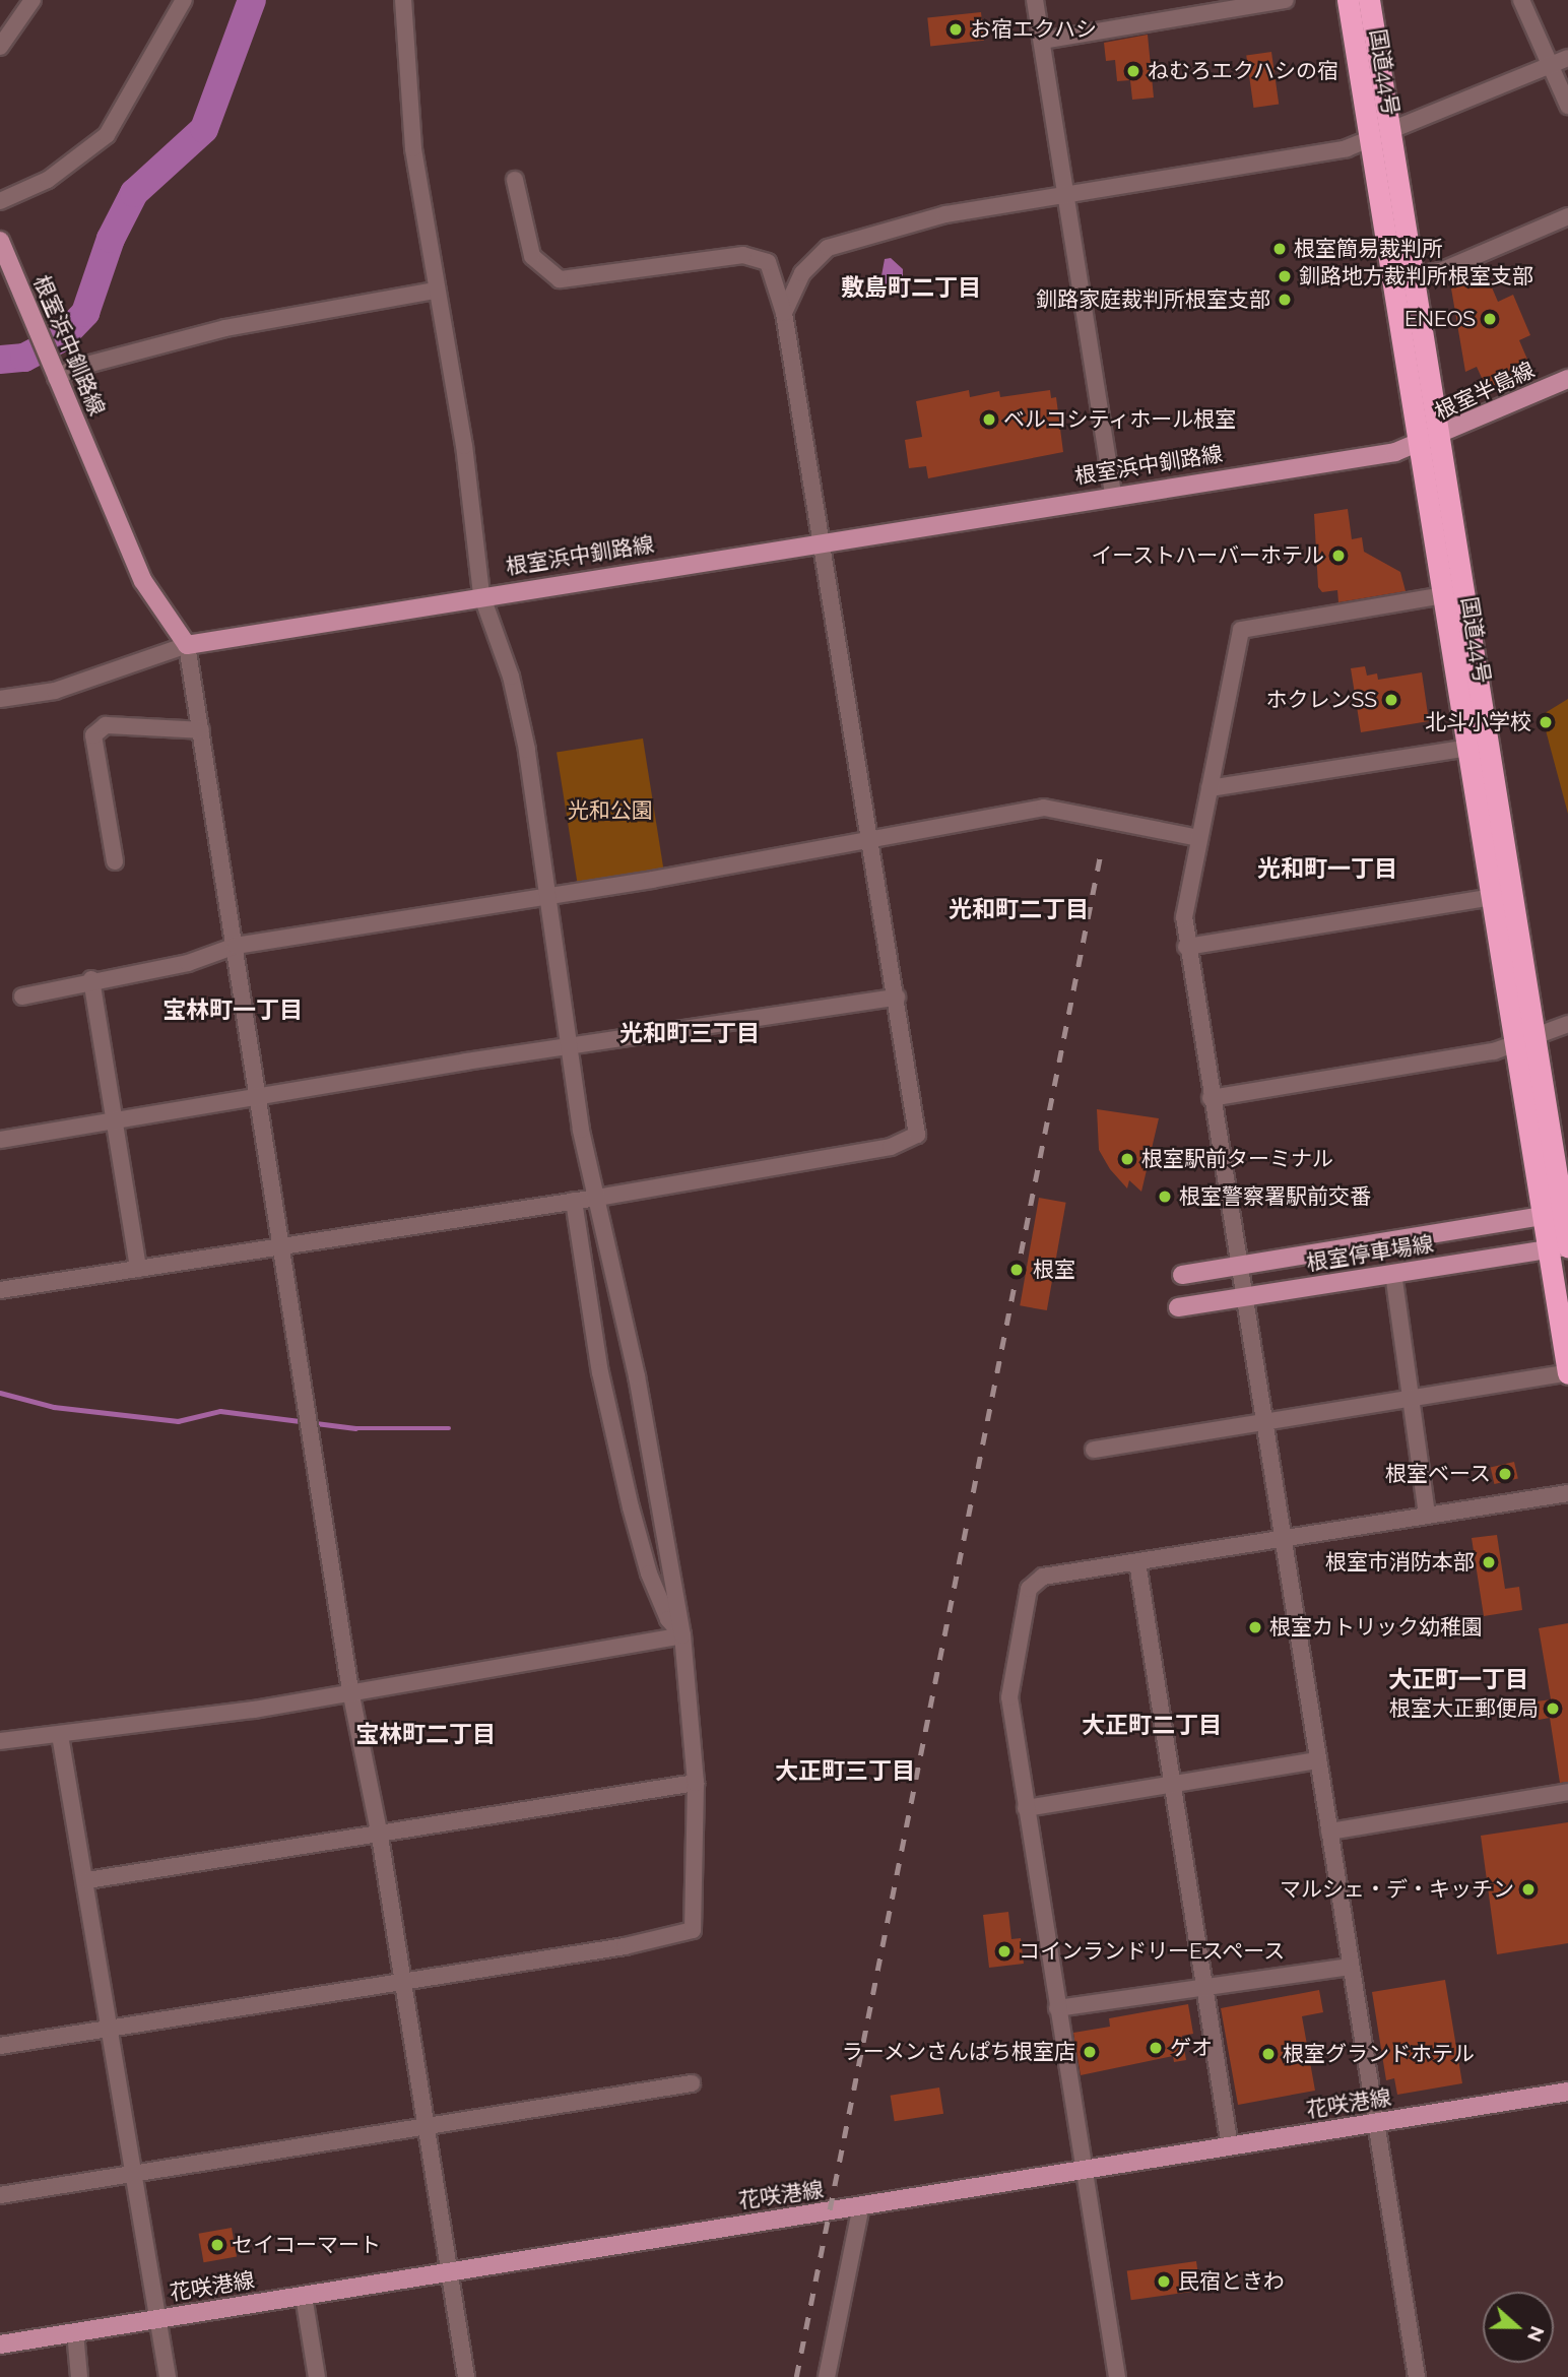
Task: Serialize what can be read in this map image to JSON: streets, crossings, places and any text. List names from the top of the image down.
{
  "streets": {
    "highway": ["国道44号"],
    "main road": [
      "根室浜中釧路線",
      "根室半島線",
      "根室停車場線",
      "花咲港線"
    ]
  },
  "crossings": [
    ["国道44号", "根室浜中釧路線"],
    ["国道44号", "根室半島線"],
    ["国道44号", "根室停車場線"],
    ["根室浜中釧路線", "根室半島線"]
  ],
  "districts": [
    "敷島町二丁目",
    "光和町一丁目",
    "光和町二丁目",
    "宝林町一丁目",
    "光和町三丁目",
    "大正町一丁目",
    "大正町二丁目",
    "宝林町二丁目",
    "大正町三丁目"
  ],
  "parks": ["光和公園"],
  "places": [
    "お宿エクハシ",
    "ねむろエクハシの宿",
    "根室簡易裁判所",
    "釧路地方裁判所根室支部",
    "釧路家庭裁判所根室支部",
    "ENEOS",
    "ベルコシティホール根室",
    "イーストハーバーホテル",
    "ホクレンSS",
    "北斗小学校",
    "根室駅前ターミナル",
    "根室警察署駅前交番",
    "根室",
    "根室ベース",
    "根室市消防本部",
    "根室カトリック幼稚園",
    "根室大正郵便局",
    "マルシェ・デ・キッチン",
    "コインランドリーEスペース",
    "ゲオ",
    "ラーメンさんぱち根室店",
    "根室グランドホテル",
    "セイコーマート",
    "民宿ときわ"
  ],
  "north": "right"
}
